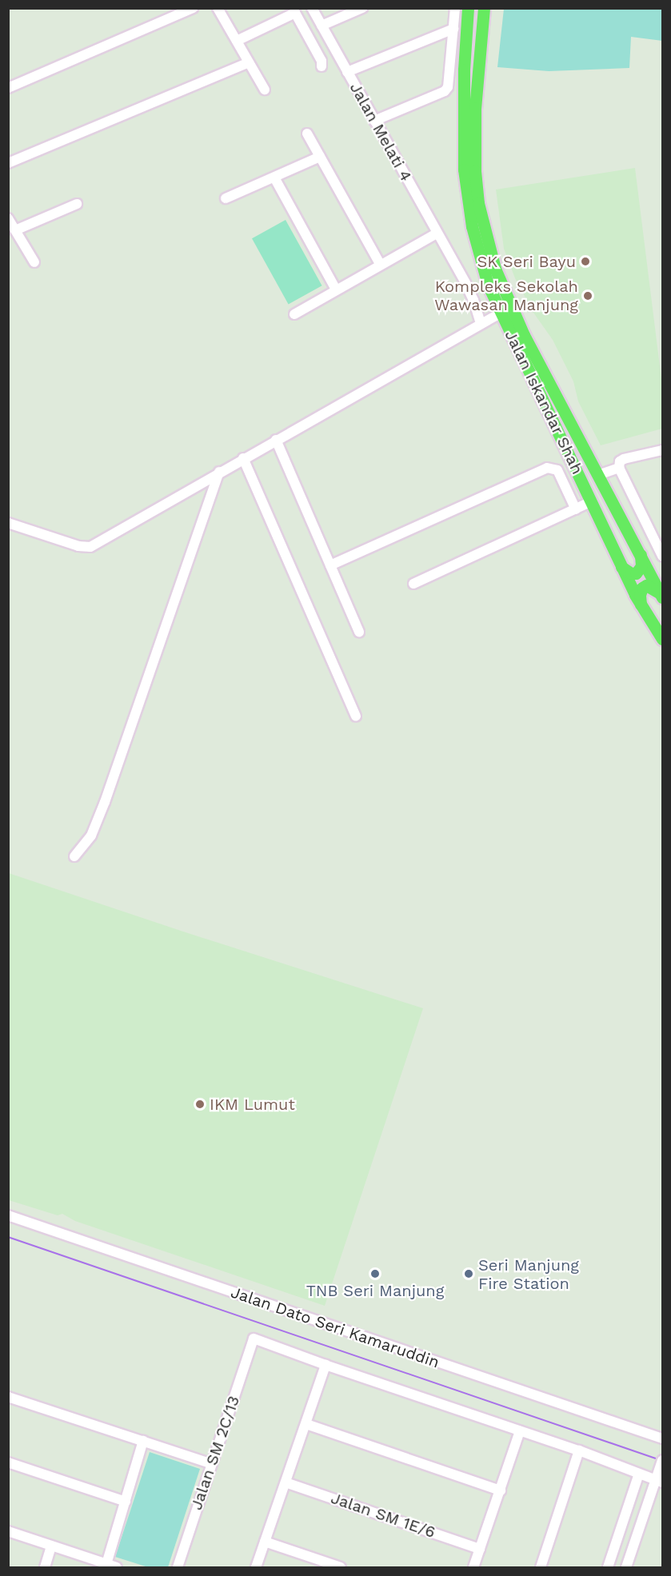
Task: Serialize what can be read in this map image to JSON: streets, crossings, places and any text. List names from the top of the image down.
{
  "streets": {
    "main road": ["Jalan Iskandar Shah"],
    "street": [
      "Jalan Melati 4",
      "Jalan Dato Seri Kamaruddin",
      "Jalan SM 2C/13",
      "Jalan SM 1E/6"
    ]
  },
  "places": [
    "SK Seri Bayu",
    "Kompleks Sekolah Wawasan Manjung",
    "IKM Lumut",
    "TNB Seri Manjung",
    "Seri Manjung Fire Station"
  ]
}
